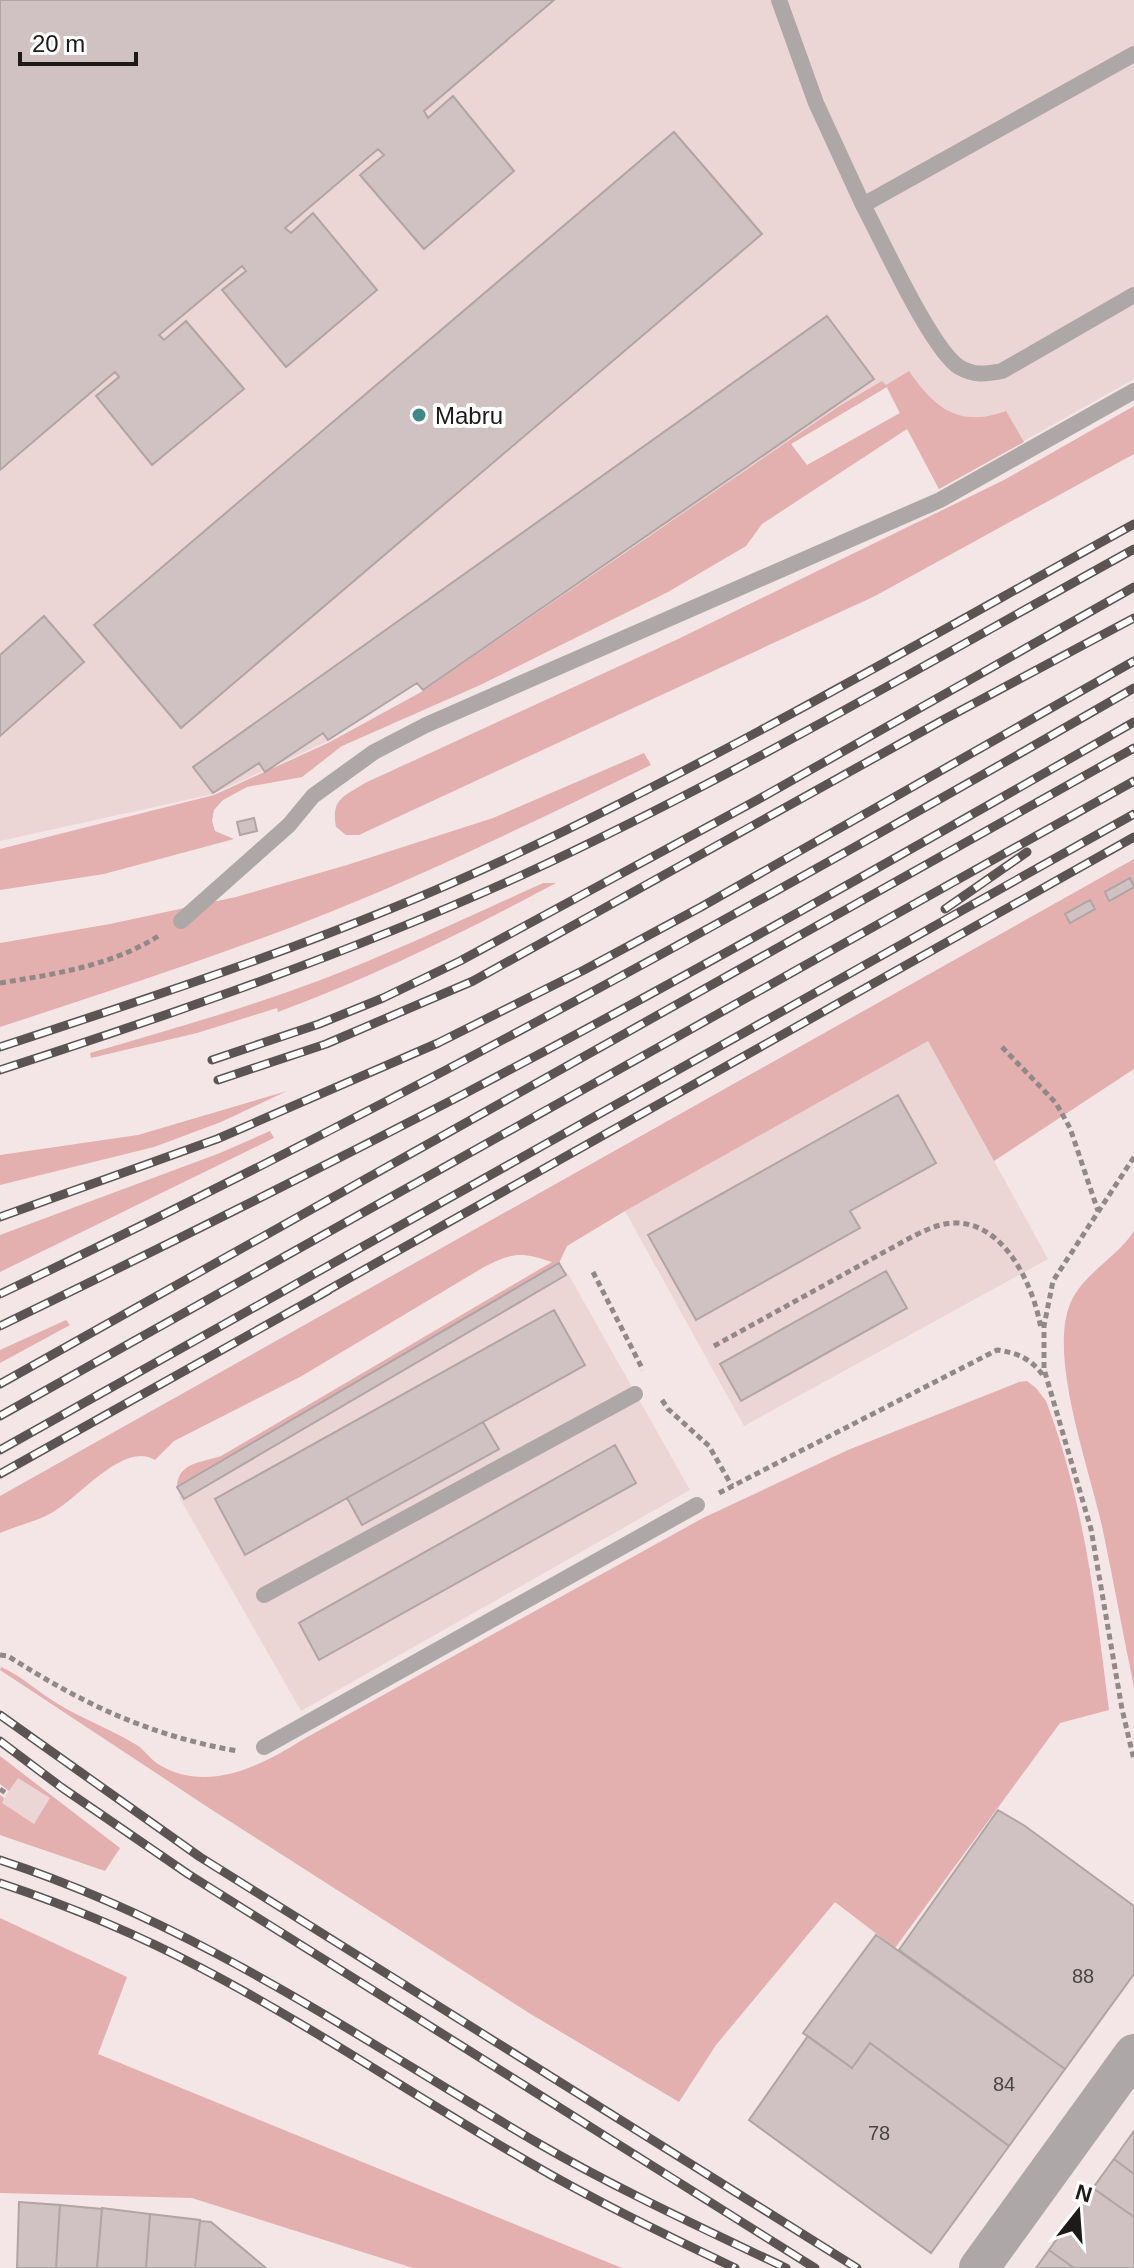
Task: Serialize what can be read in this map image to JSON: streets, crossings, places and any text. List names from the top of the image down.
{
  "places": ["Mabru"],
  "house_numbers": ["88", "84", "78"],
  "scale_bar": "20 m",
  "north": "top"
}
